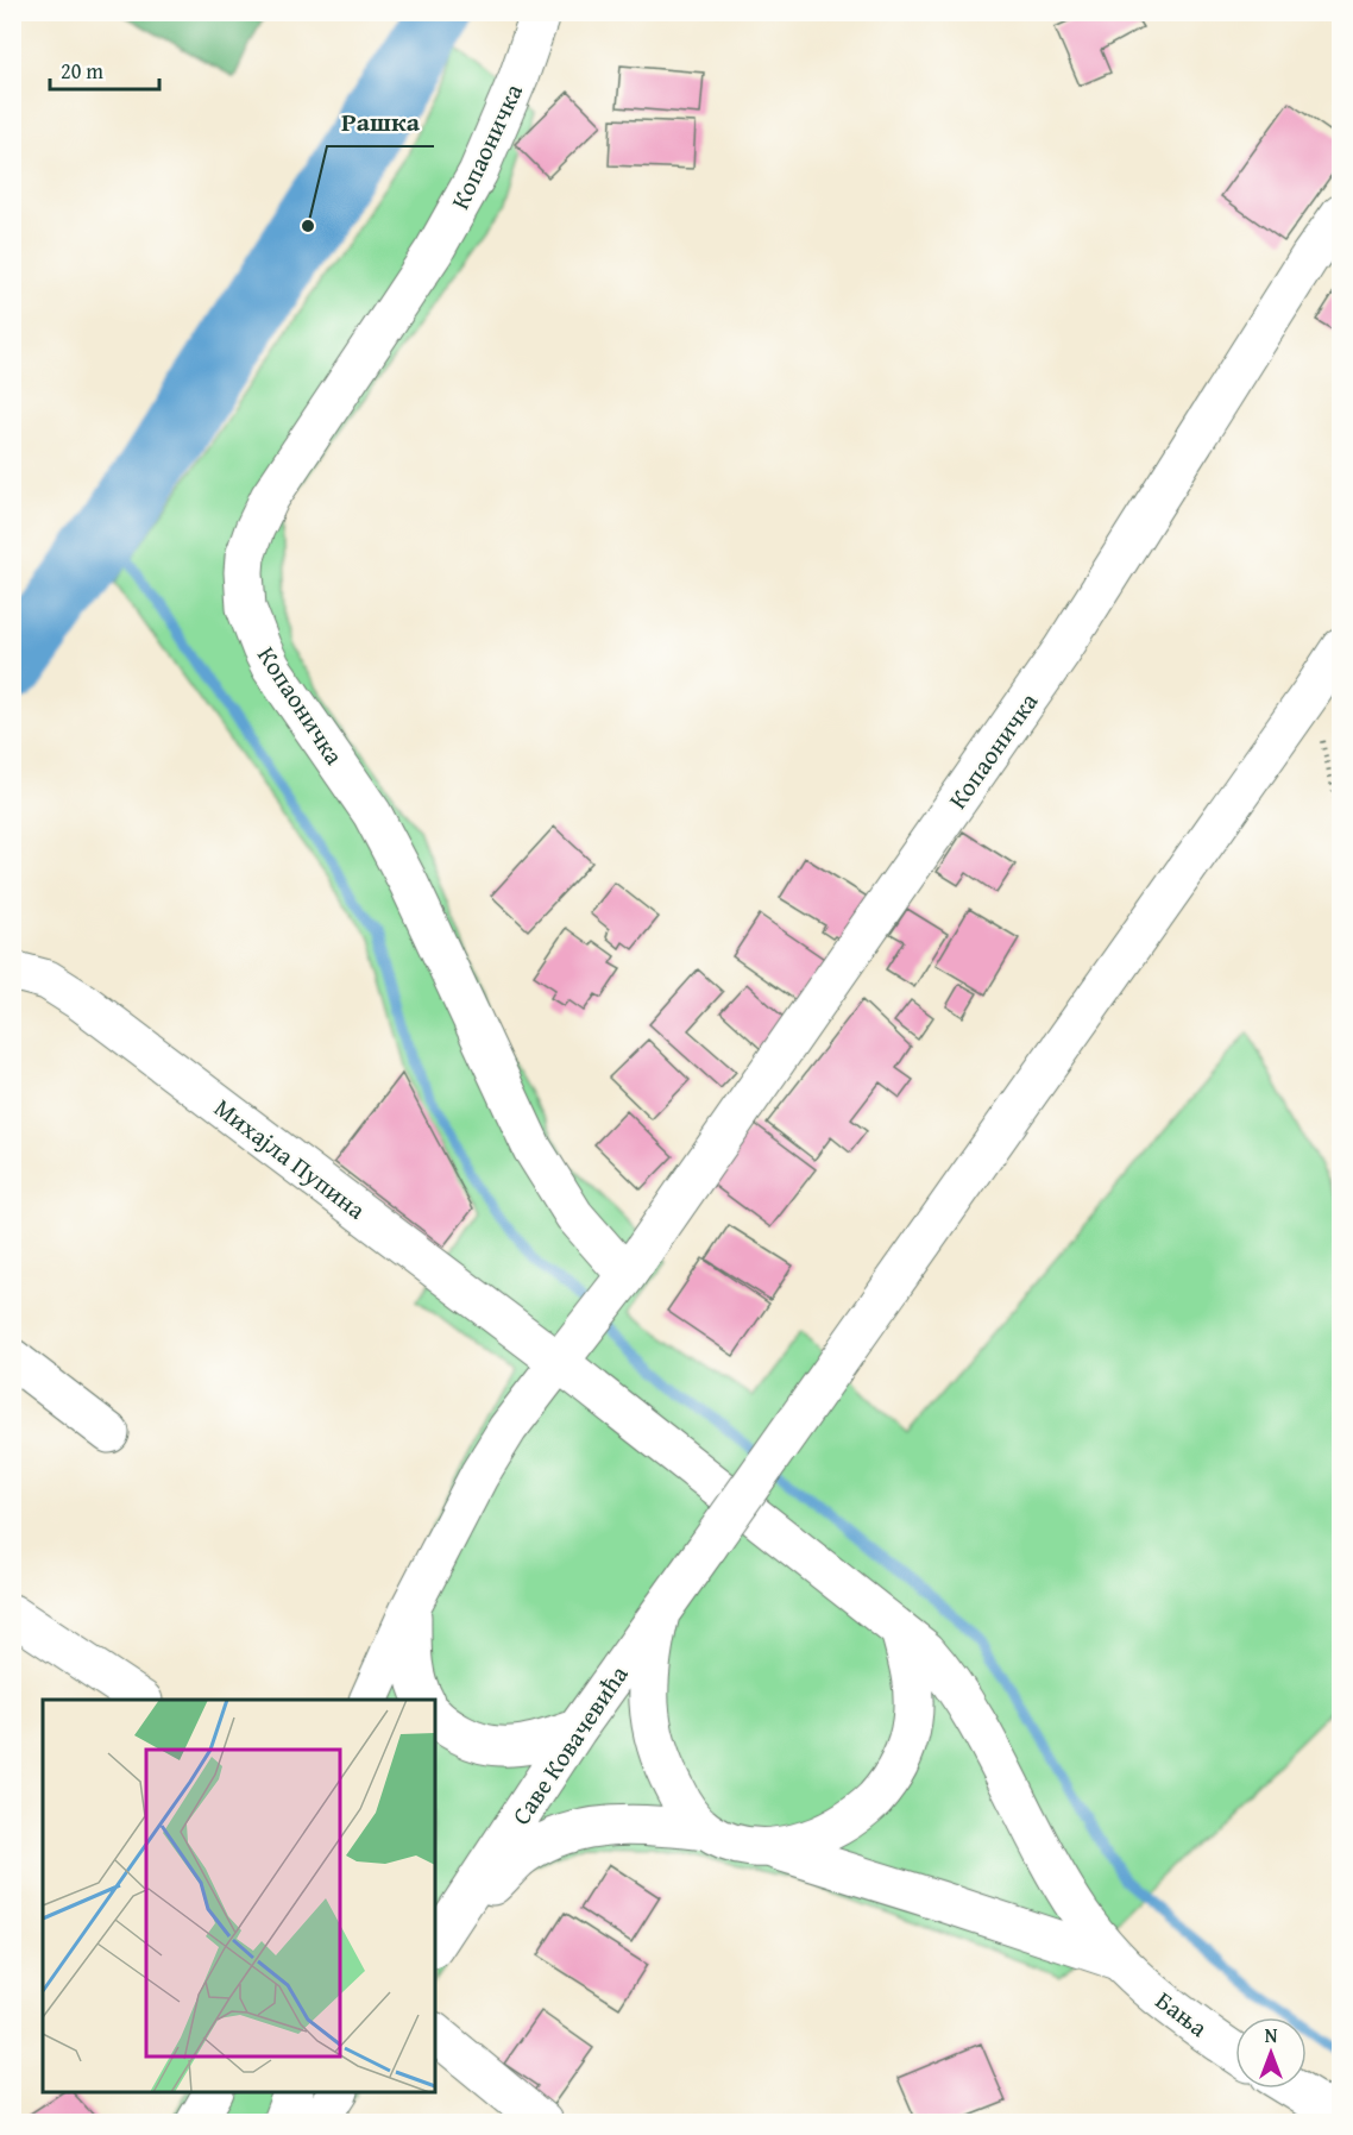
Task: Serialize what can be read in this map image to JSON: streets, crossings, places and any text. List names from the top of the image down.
{
  "streets": {
    "street": [
      "Копаоничка",
      "Михајла Пупина",
      "Саве Ковачевића",
      "Бања"
    ]
  },
  "crossings": [
    ["Михајла Пупина", "Бања"]
  ],
  "places": ["Рашка"],
  "scale_bar": "20 m",
  "north": "top"
}
